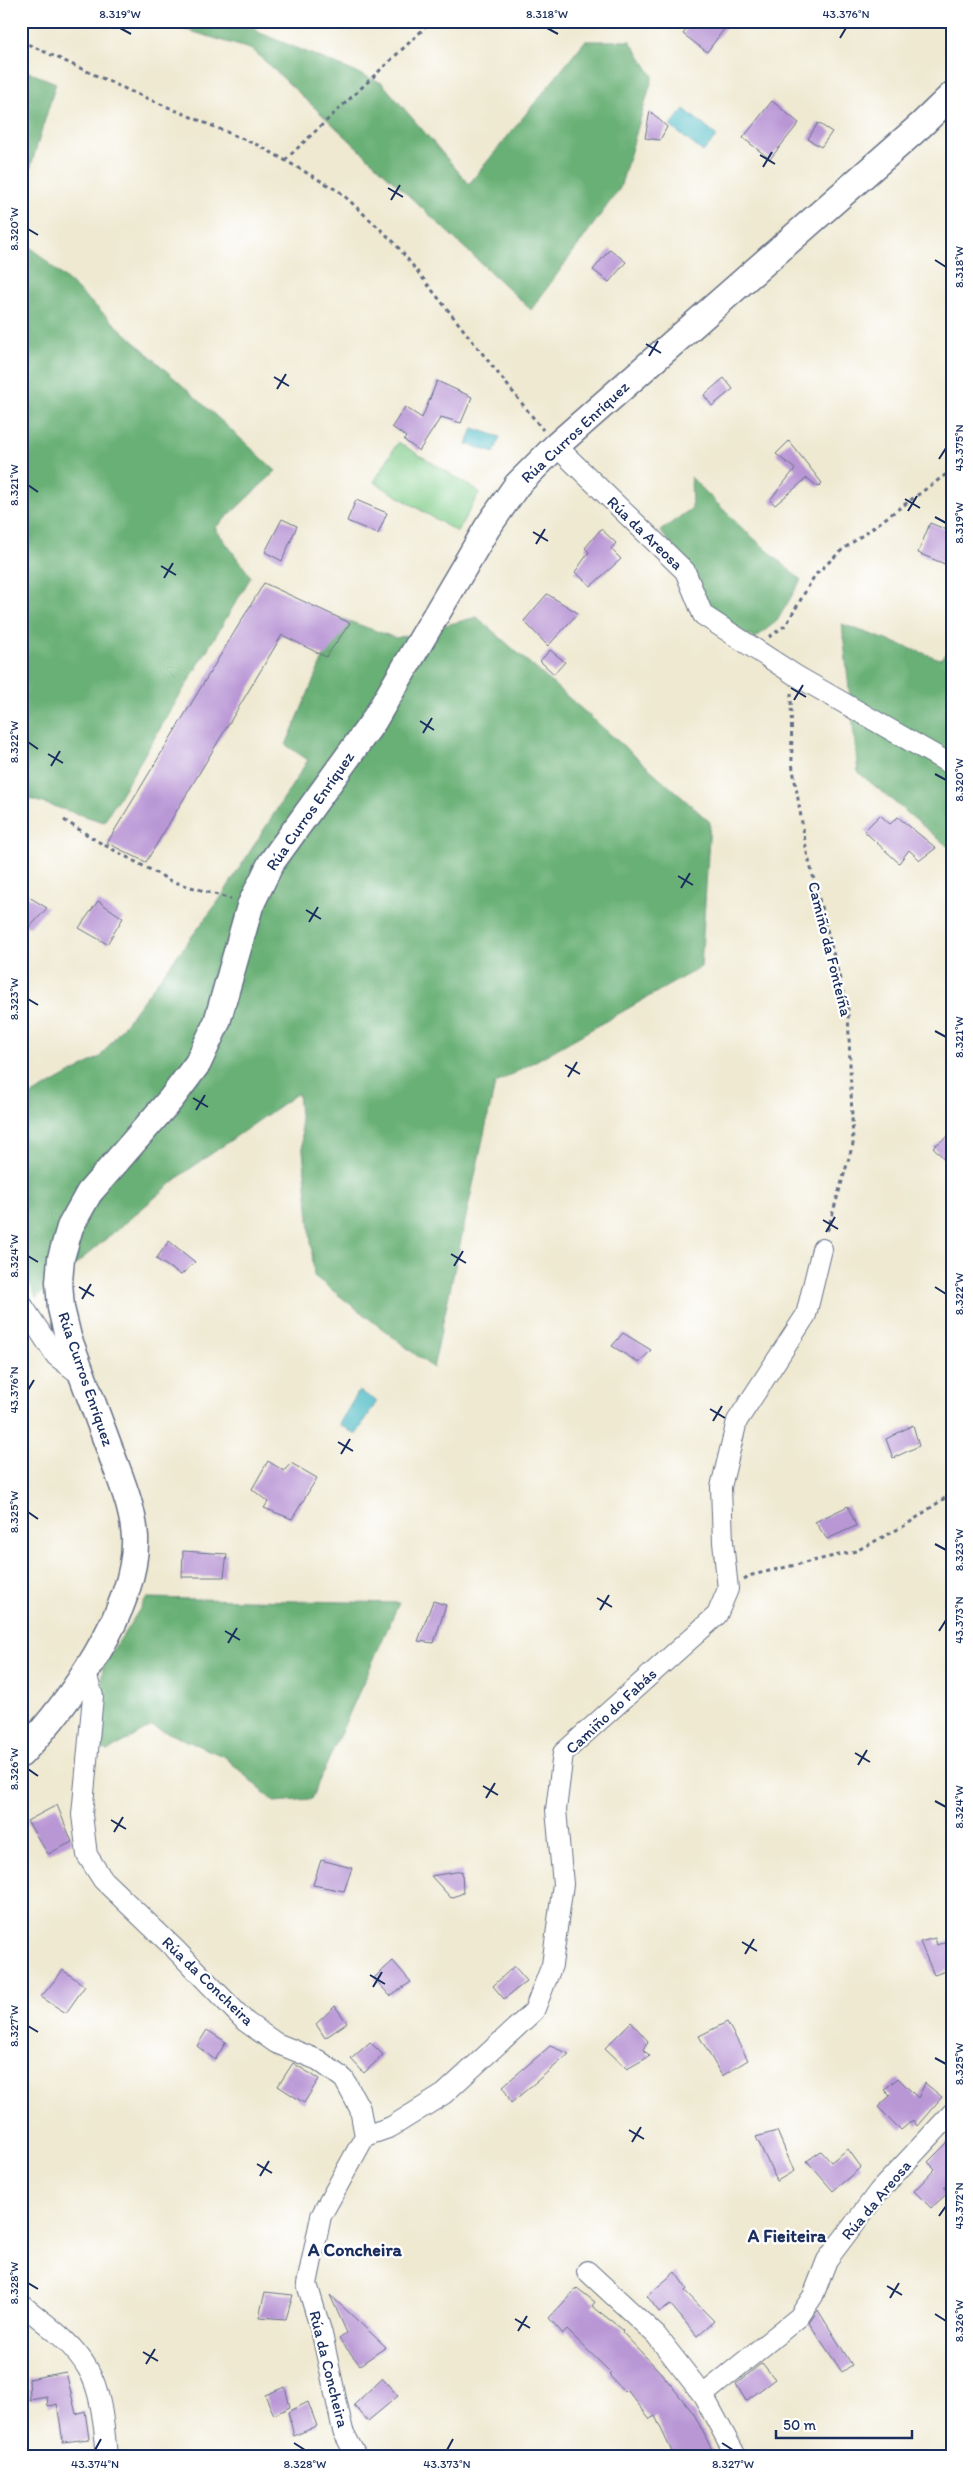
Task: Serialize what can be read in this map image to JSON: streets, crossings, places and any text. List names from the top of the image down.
{
  "streets": {
    "street": [
      "Rúa Curros Enríquez",
      "Rúa da Areosa",
      "Camiño do Fabás",
      "Rúa da Concheira"
    ],
    "path": ["Camiño da Fonteíña"]
  },
  "crossings": [
    ["Rúa Curros Enríquez", "Rúa da Areosa"],
    ["Rúa Curros Enríquez", "Rúa da Concheira"],
    ["Rúa da Areosa", "Camiño da Fonteíña"],
    ["Camiño do Fabás", "Rúa da Concheira"]
  ],
  "districts": ["A Fieiteira", "A Concheira"],
  "scale_bar": "50 m",
  "coordinates": [
    "8.319°W",
    "8.318°W",
    "43.376°N",
    "8.320°W",
    "43.375°N",
    "8.321°W",
    "8.322°W",
    "8.323°W",
    "8.324°W",
    "8.325°W",
    "43.373°N",
    "8.326°W",
    "8.327°W",
    "43.372°N",
    "8.328°W",
    "43.374°N"
  ]
}
